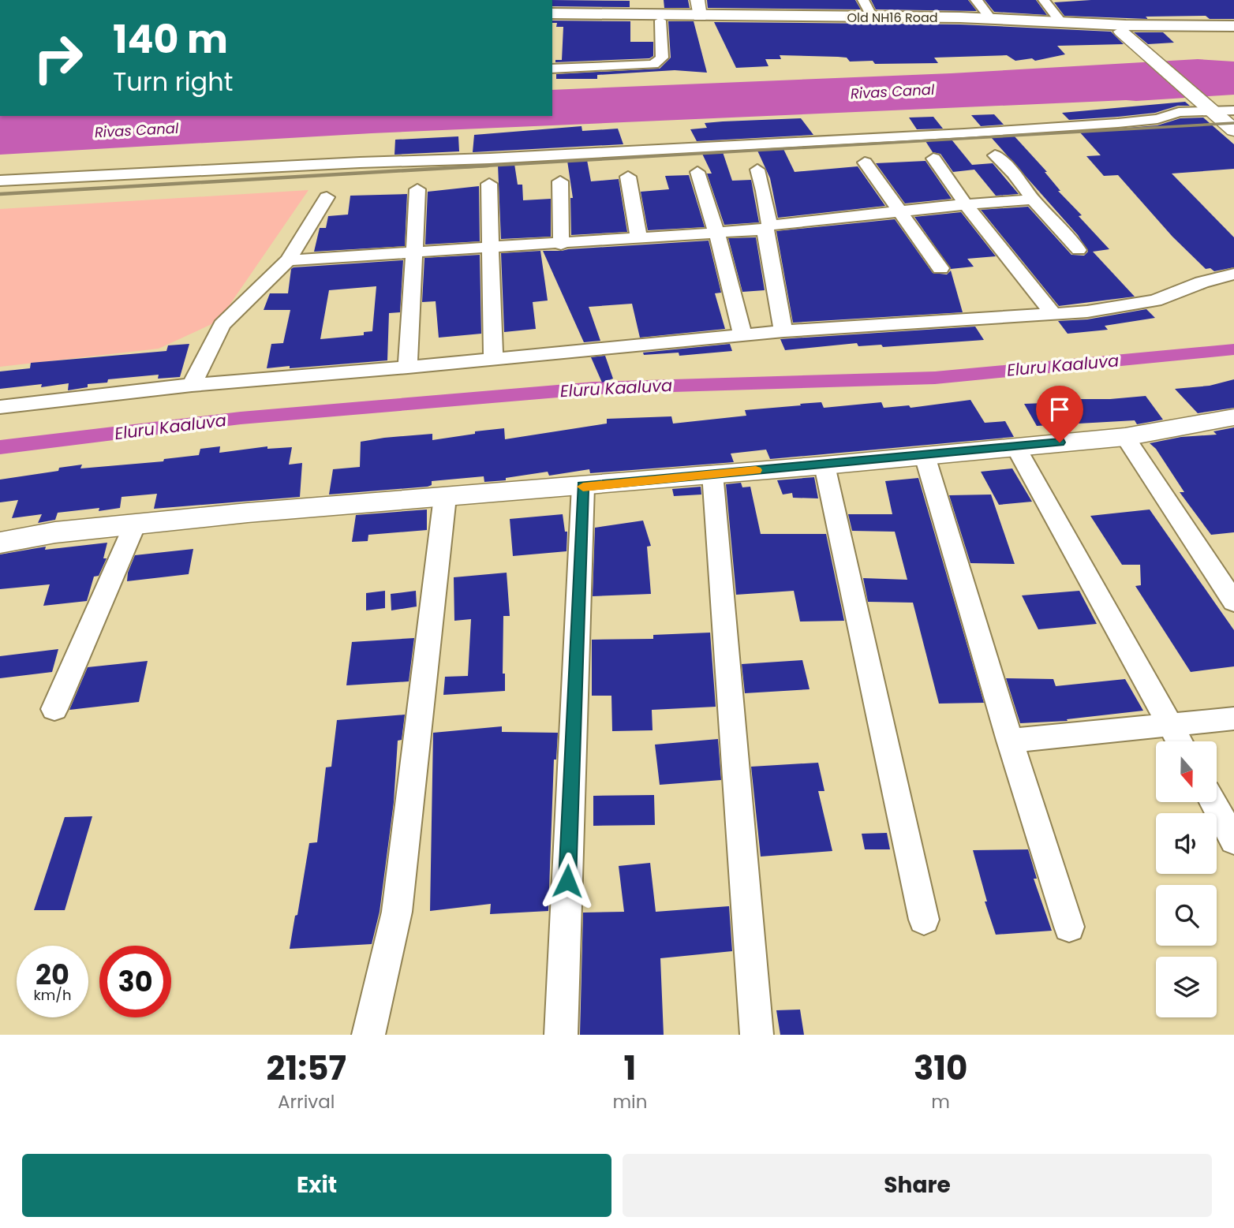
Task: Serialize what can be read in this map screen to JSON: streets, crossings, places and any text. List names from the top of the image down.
{
  "streets": {
    "main road": ["Old NH16 Road"]
  },
  "water": ["Rivas Canal", "Eluru Kaaluva"],
  "north": "bottom",
  "page": {
    "turn": ["140 m", "Turn right"],
    "speed": "20 km/h",
    "limit": "30",
    "eta": [
      "21:57",
      "Arrival",
      "1",
      "min",
      "310",
      "m"
    ],
    "buttons": ["Exit", "Share"]
  }
}
